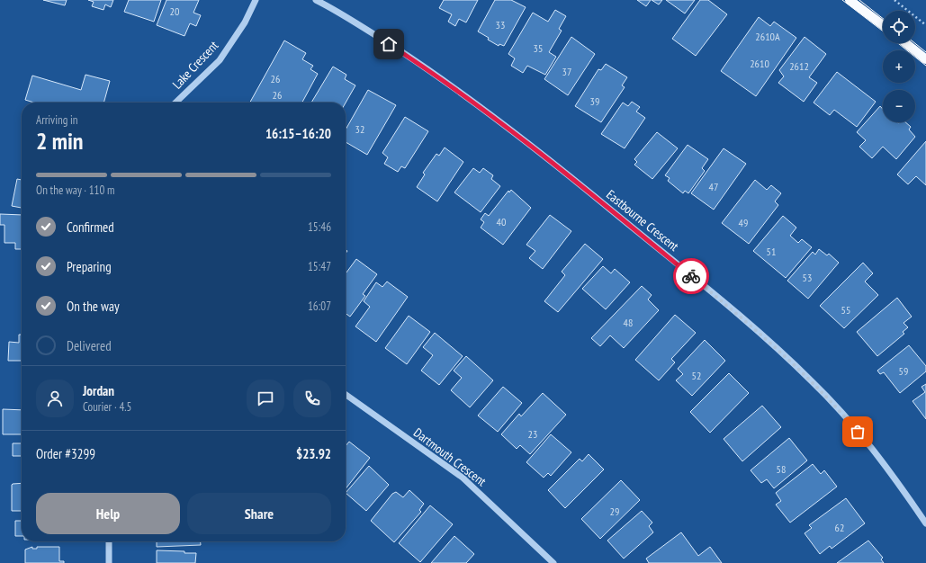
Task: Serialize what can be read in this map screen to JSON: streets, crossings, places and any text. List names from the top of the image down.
{
  "streets": {
    "street": ["Lake Crescent", "Eastbourne Crescent", "Dartmouth Crescent"]
  },
  "house_numbers": [
    "20",
    "33",
    "2610A",
    "35",
    "2610",
    "2612",
    "37",
    "26",
    "26",
    "39",
    "32",
    "47",
    "40",
    "49",
    "51",
    "53",
    "55",
    "48",
    "59",
    "52",
    "23",
    "58",
    "29",
    "62"
  ],
  "page": {
    "map_buttons": ["+", "−"],
    "heading": ["2 min", "Arriving in", "16:15–16:20"],
    "panel": [
      "Jordan",
      "Courier · 4.5",
      "Order #3299",
      "$23.92"
    ],
    "bar": "On the way · 110 m",
    "list": [
      ["Confirmed", "15:46"],
      ["Preparing", "15:47"],
      ["On the way", "16:07"],
      "Delivered"
    ],
    "buttons": ["Help", "Share"]
  }
}
